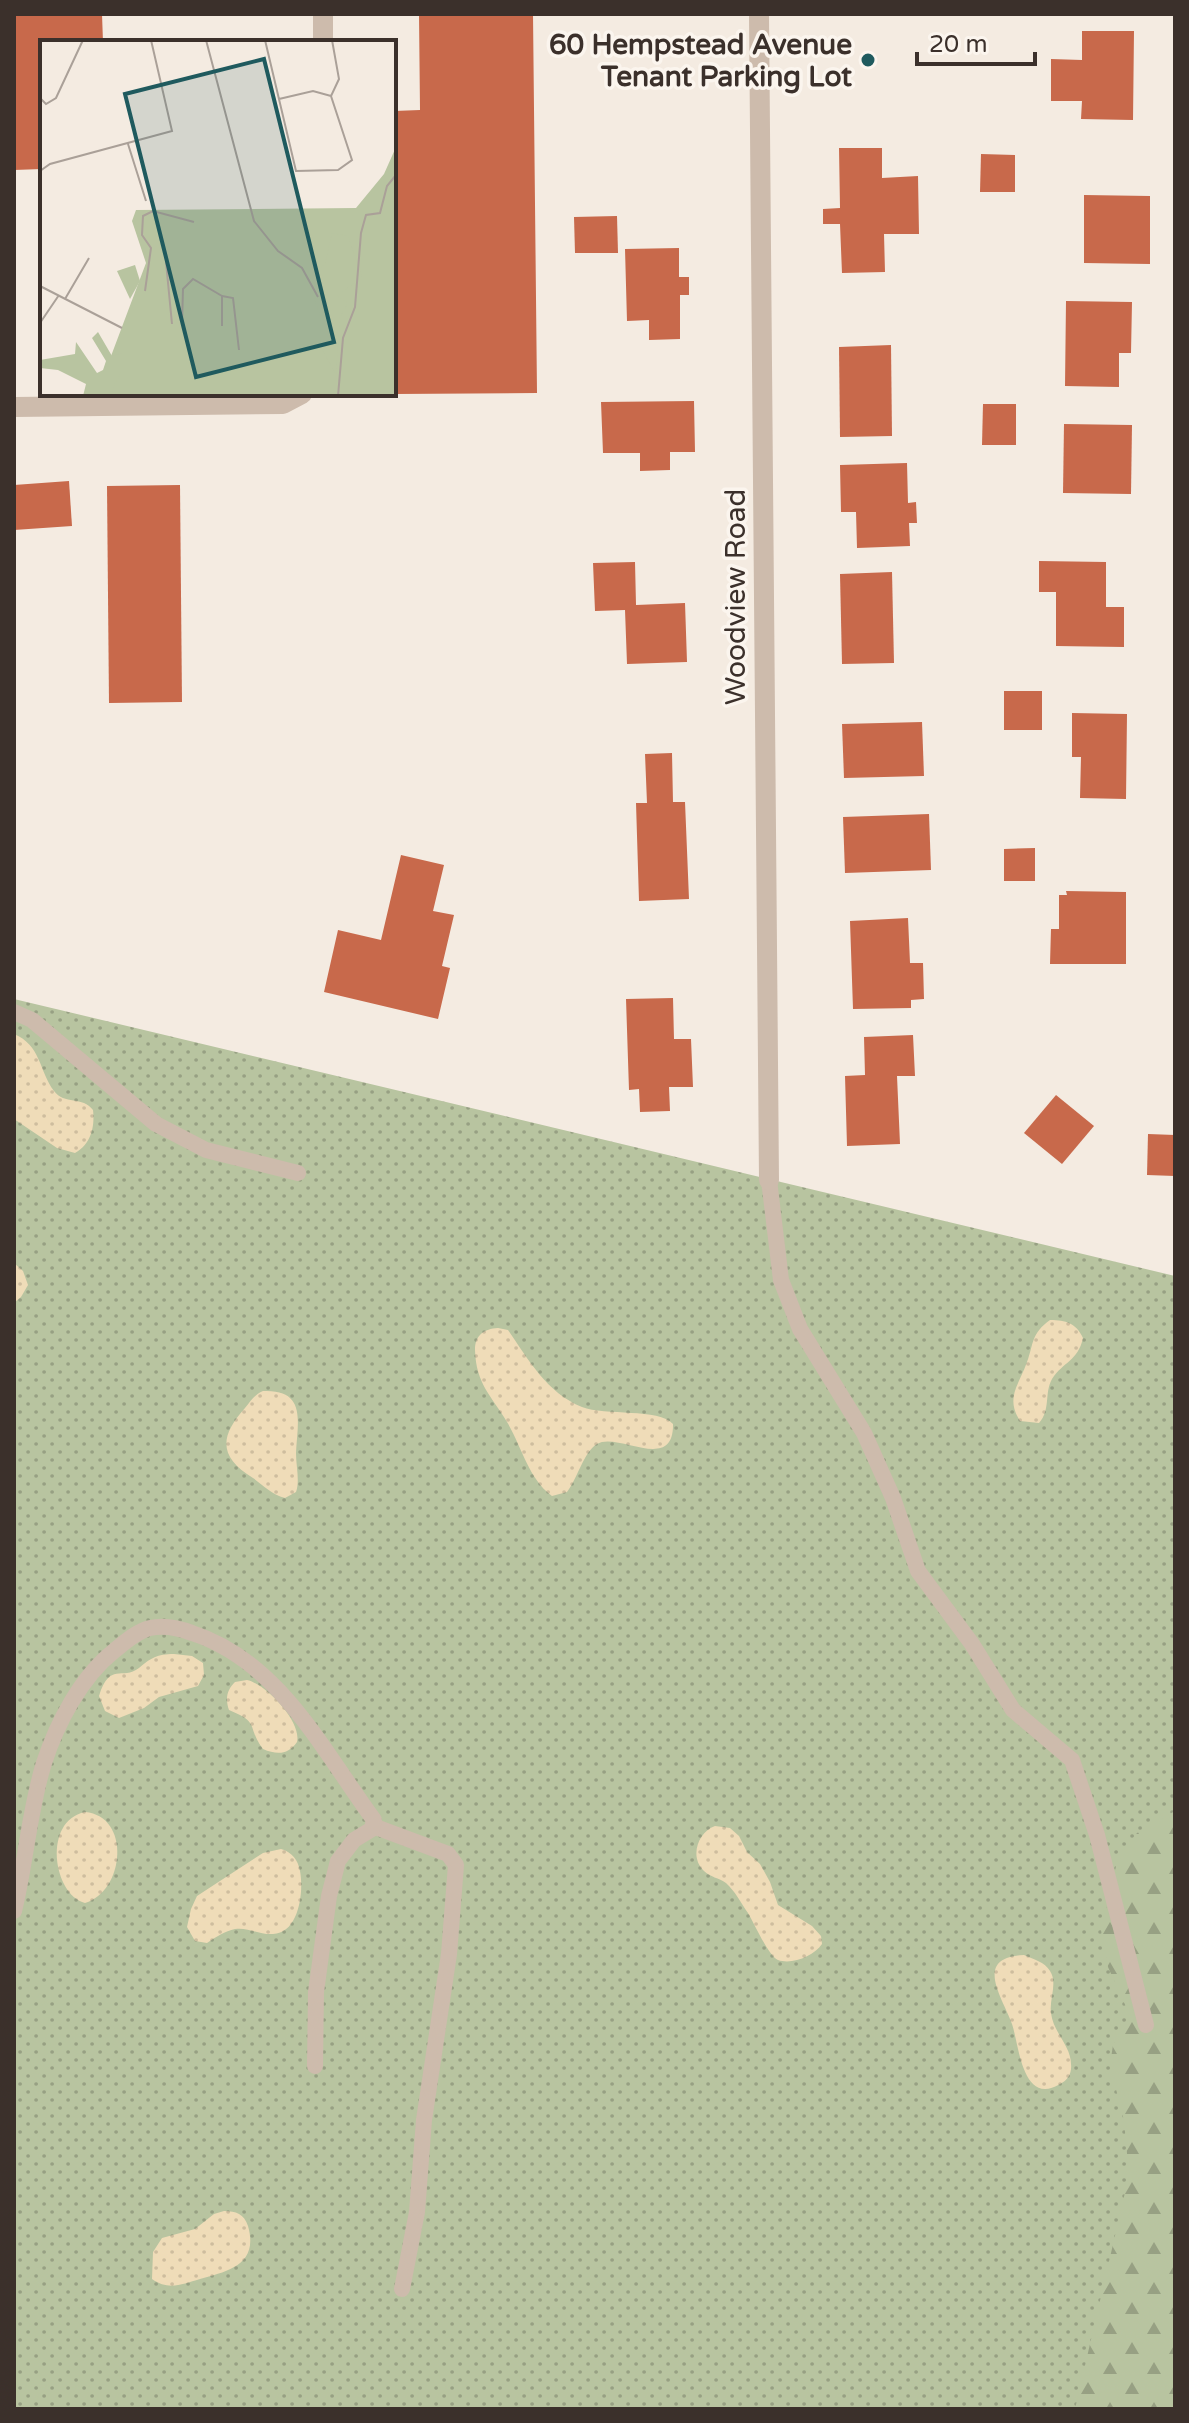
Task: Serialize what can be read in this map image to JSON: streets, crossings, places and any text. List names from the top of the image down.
{
  "streets": {
    "street": ["Woodview Road"]
  },
  "places": ["60 Hempstead Avenue Tenant Parking Lot"],
  "scale_bar": "20 m"
}
